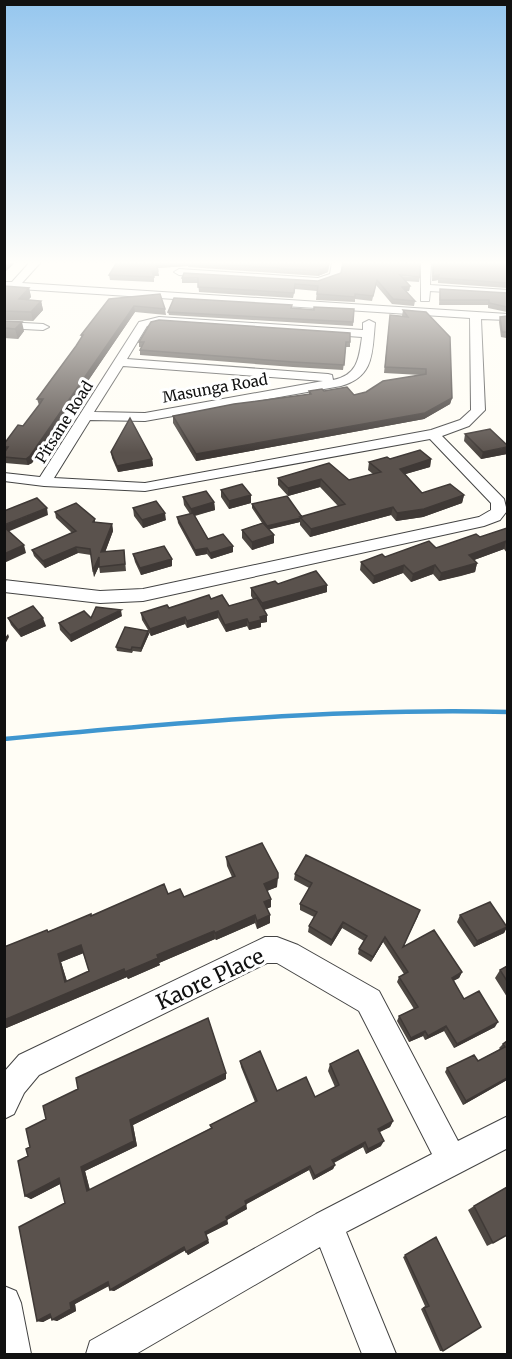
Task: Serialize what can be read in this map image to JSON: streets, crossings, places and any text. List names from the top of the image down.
{
  "streets": {
    "street": ["Masunga Road", "Pitsane Road", "Kaore Place"]
  },
  "crossings": [
    ["Masunga Road", "Pitsane Road"]
  ]
}
